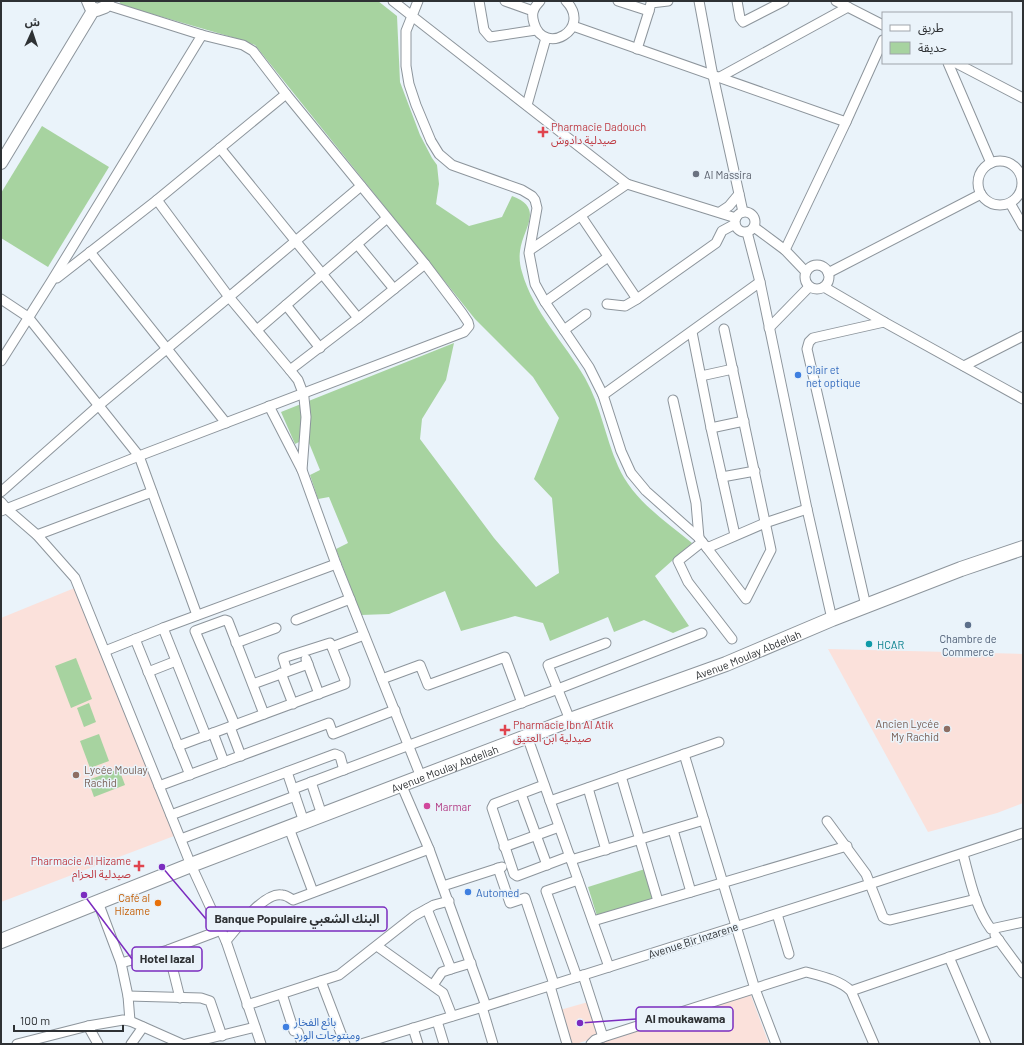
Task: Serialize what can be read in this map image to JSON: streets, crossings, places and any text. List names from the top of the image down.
{
  "streets": {
    "main road": ["Avenue Moulay Abdellah"],
    "street": ["Avenue Bir Inzarene"]
  },
  "places": {
    "health": ["Pharmacie Dadouch صيدلية دادوش", "Pharmacie Ibn Al Atik صيدلية ابن العتيق", "Pharmacie Al Hizame صيدلية الحزام"],
    "other": [
      "Al Massira",
      "Clair et net optique",
      "Chambre de Commerce",
      "HCAR",
      "Ancien Lycée My Rachid",
      "Lycée Moulay Rachid",
      "Marmar",
      "Banque Populaire البنك الشعبي",
      "Automed",
      "Hotel Iazal",
      "Café al Hizame",
      "Al moukawama",
      "بائع الفخار ومنتوجات الورد"
    ]
  },
  "legend": ["طريق", "حديقة"],
  "scale_bar": "100 m",
  "north": "top"
}
